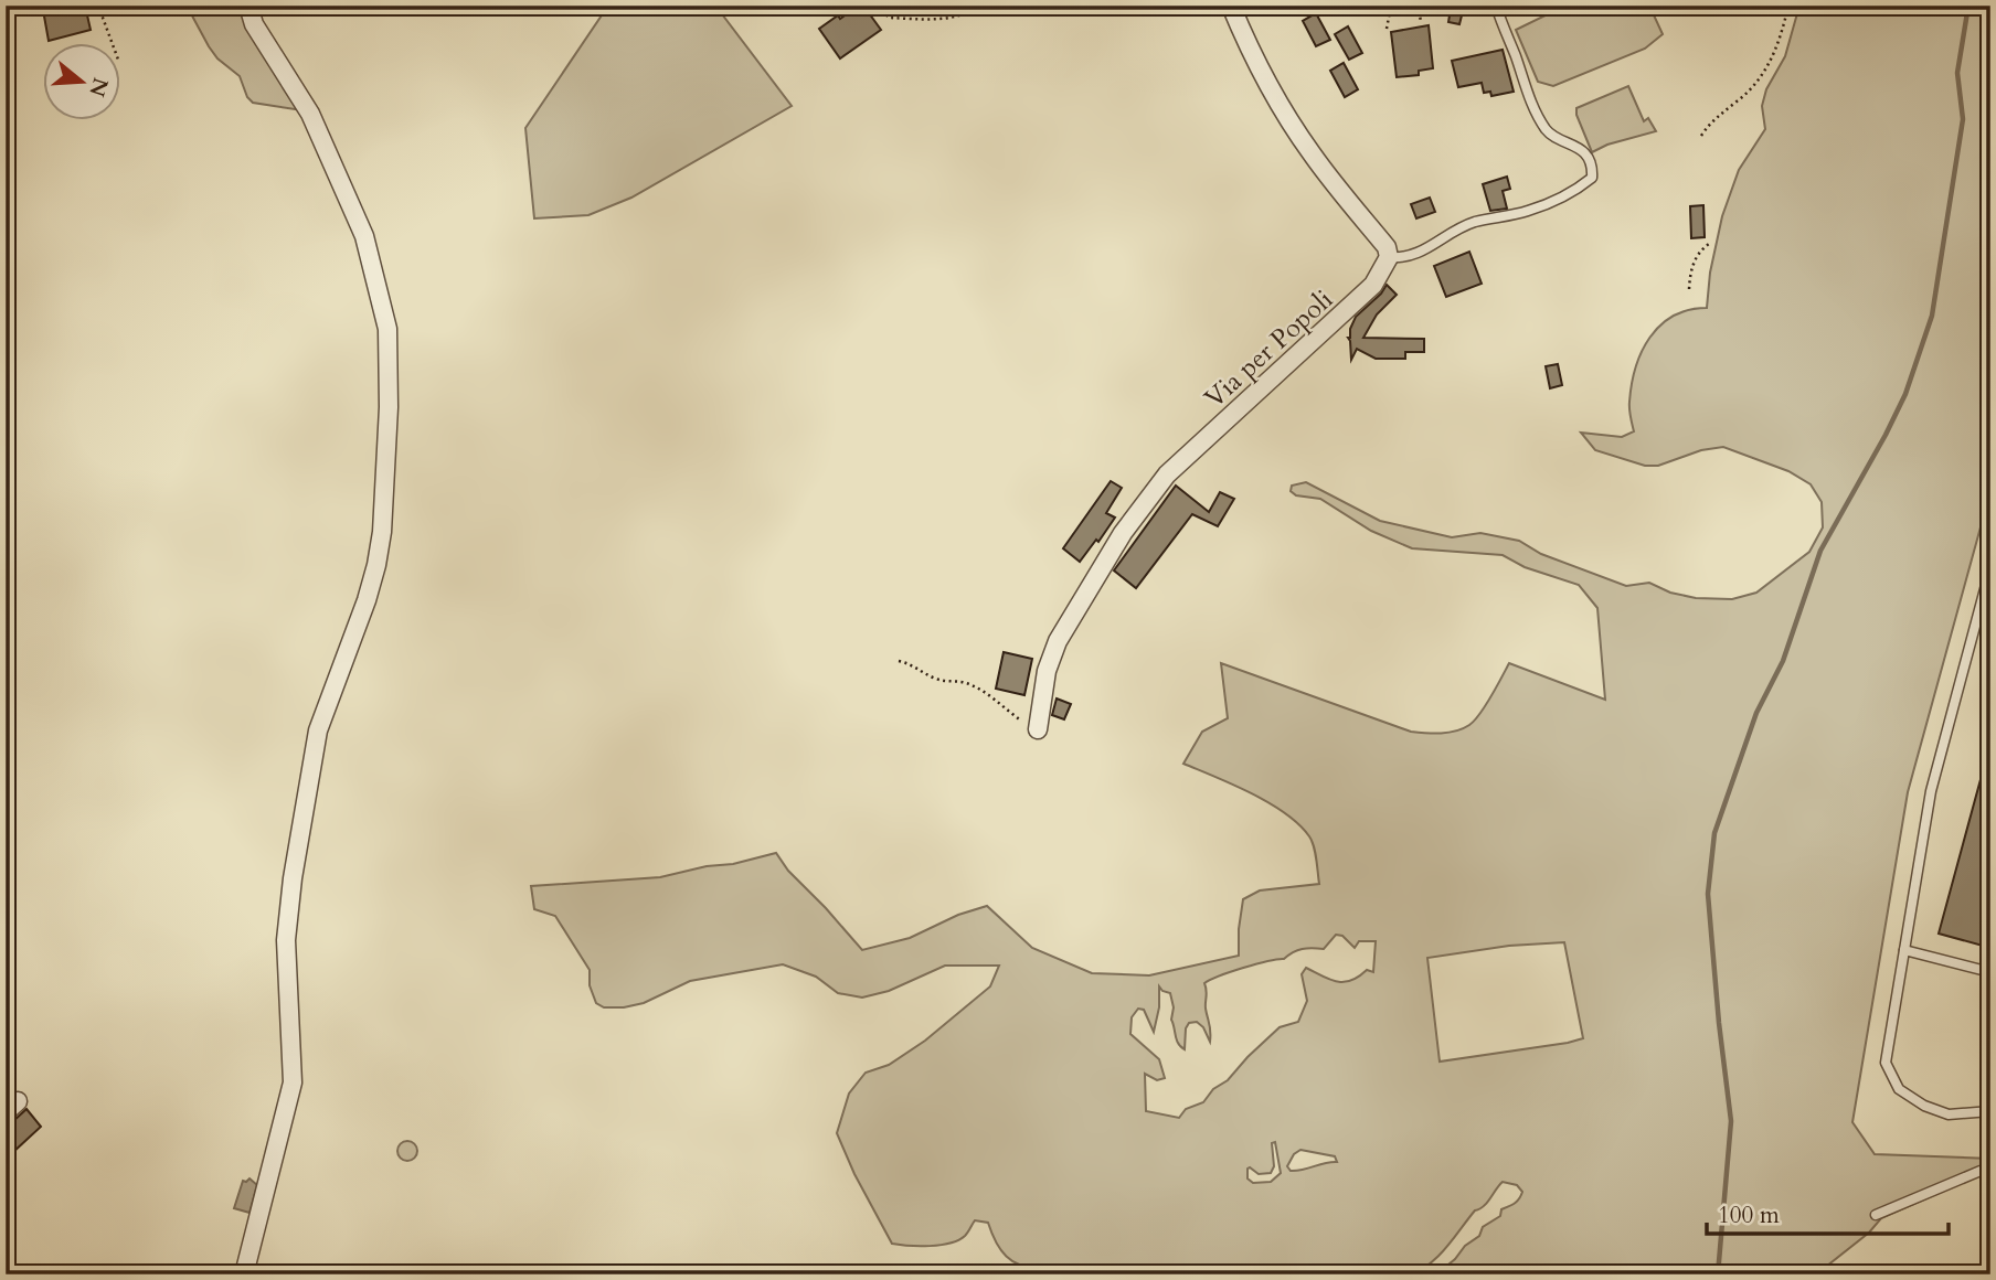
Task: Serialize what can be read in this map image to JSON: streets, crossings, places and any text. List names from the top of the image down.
{
  "streets": {
    "street": ["Via per Popoli"]
  },
  "scale_bar": "100 m",
  "north": "right"
}
